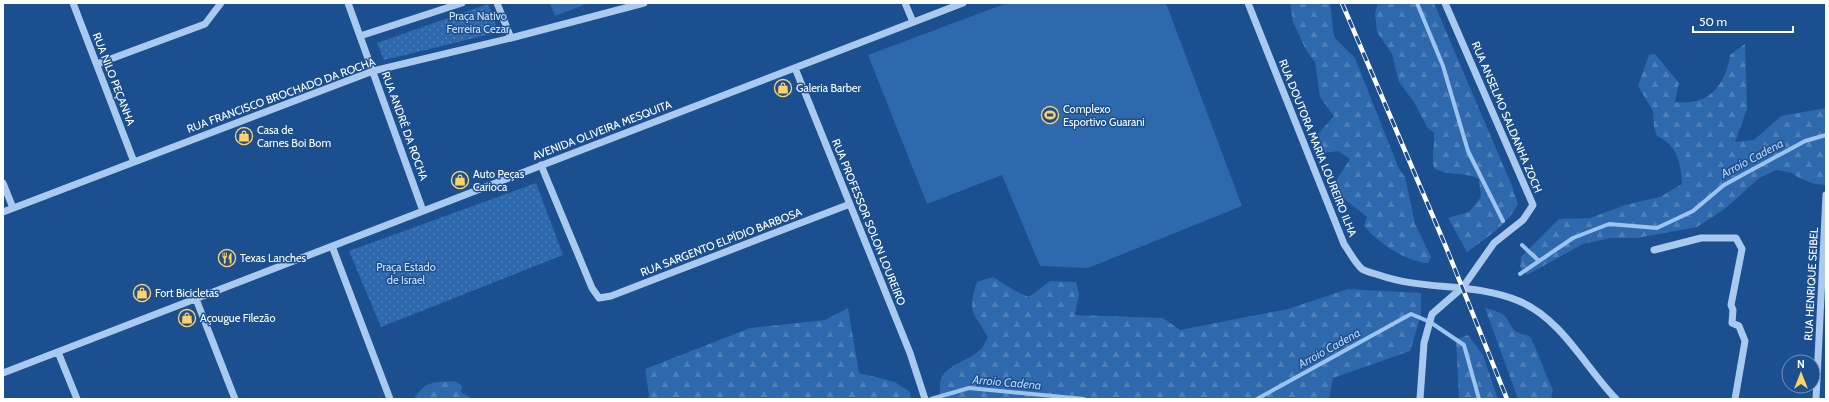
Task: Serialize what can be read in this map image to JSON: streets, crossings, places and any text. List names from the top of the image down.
{
  "streets": {
    "street": [
      "RUA NILO PEÇANHA",
      "RUA FRANCISCO BROCHADO DA ROCHA",
      "RUA ANSELMO SALDANHA ZOCH",
      "RUA ANDRÉ DA ROCHA",
      "AVENIDA OLIVEIRA MESQUITA",
      "RUA DOUTORA MARIA LOUREIRO ILHA",
      "RUA PROFESSOR SOLON LOUREIRO",
      "RUA SARGENTO ELPÍDIO BARBOSA",
      "RUA HENRIQUE SEIBEL"
    ]
  },
  "crossings": [
    ["RUA NILO PEÇANHA", "RUA FRANCISCO BROCHADO DA ROCHA"],
    ["RUA FRANCISCO BROCHADO DA ROCHA", "RUA ANDRÉ DA ROCHA"],
    ["RUA ANSELMO SALDANHA ZOCH", "RUA DOUTORA MARIA LOUREIRO ILHA"],
    ["RUA ANDRÉ DA ROCHA", "AVENIDA OLIVEIRA MESQUITA"],
    ["AVENIDA OLIVEIRA MESQUITA", "RUA PROFESSOR SOLON LOUREIRO"],
    ["AVENIDA OLIVEIRA MESQUITA", "RUA SARGENTO ELPÍDIO BARBOSA"],
    ["RUA PROFESSOR SOLON LOUREIRO", "RUA SARGENTO ELPÍDIO BARBOSA"]
  ],
  "water": ["Arroio Cadena"],
  "parks": ["Praça Nativo Ferreira Cezar", "Praça Estado de Israel"],
  "places": {
    "shop": [
      "Galeria Barber",
      "Casa de Carnes Boi Bom",
      "Auto Peças Carioca",
      "Fort Bicicletas",
      "Açougue Filezão"
    ],
    "sports": ["Complexo Esportivo Guarani"],
    "restaurant": ["Texas Lanches"]
  },
  "scale_bar": "50 m",
  "north": "top"
}
